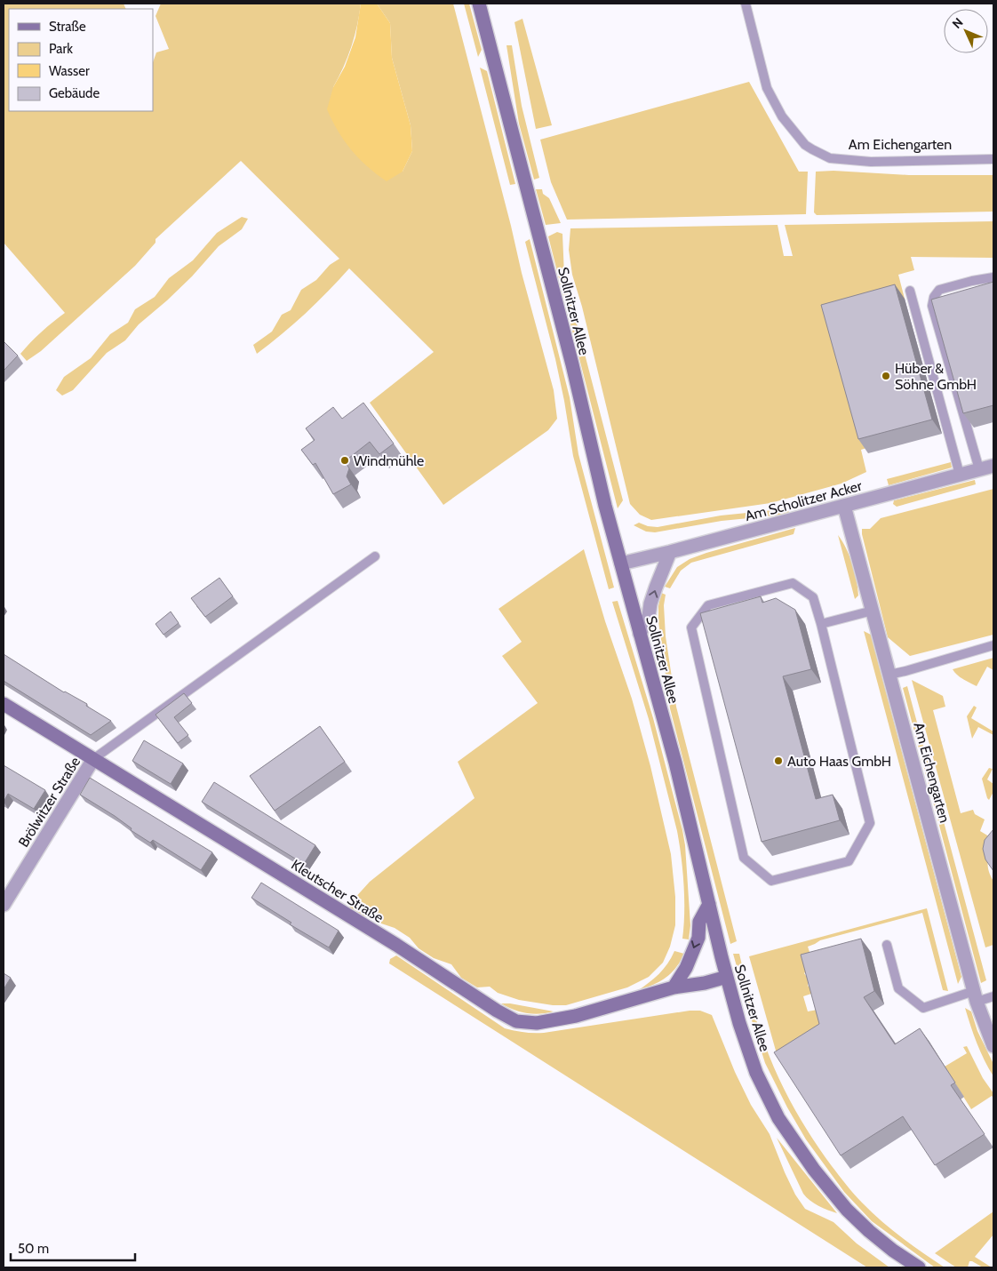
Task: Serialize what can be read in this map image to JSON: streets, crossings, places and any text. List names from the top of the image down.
{
  "streets": {
    "main road": ["Sollnitzer Allee", "Kleutscher Straße"],
    "street": ["Am Eichengarten", "Am Scholitzer Acker", "Brölwitzer Straße"]
  },
  "crossings": [
    ["Am Eichengarten", "Am Scholitzer Acker"],
    ["Sollnitzer Allee", "Am Scholitzer Acker"],
    ["Sollnitzer Allee", "Kleutscher Straße"],
    ["Brölwitzer Straße", "Kleutscher Straße"]
  ],
  "places": ["Hüber & Söhne GmbH", "Windmühle", "Auto Haas GmbH"],
  "legend": [
    "Straße",
    "Park",
    "Wasser",
    "Gebäude"
  ],
  "scale_bar": "50 m",
  "north": "top left"
}
